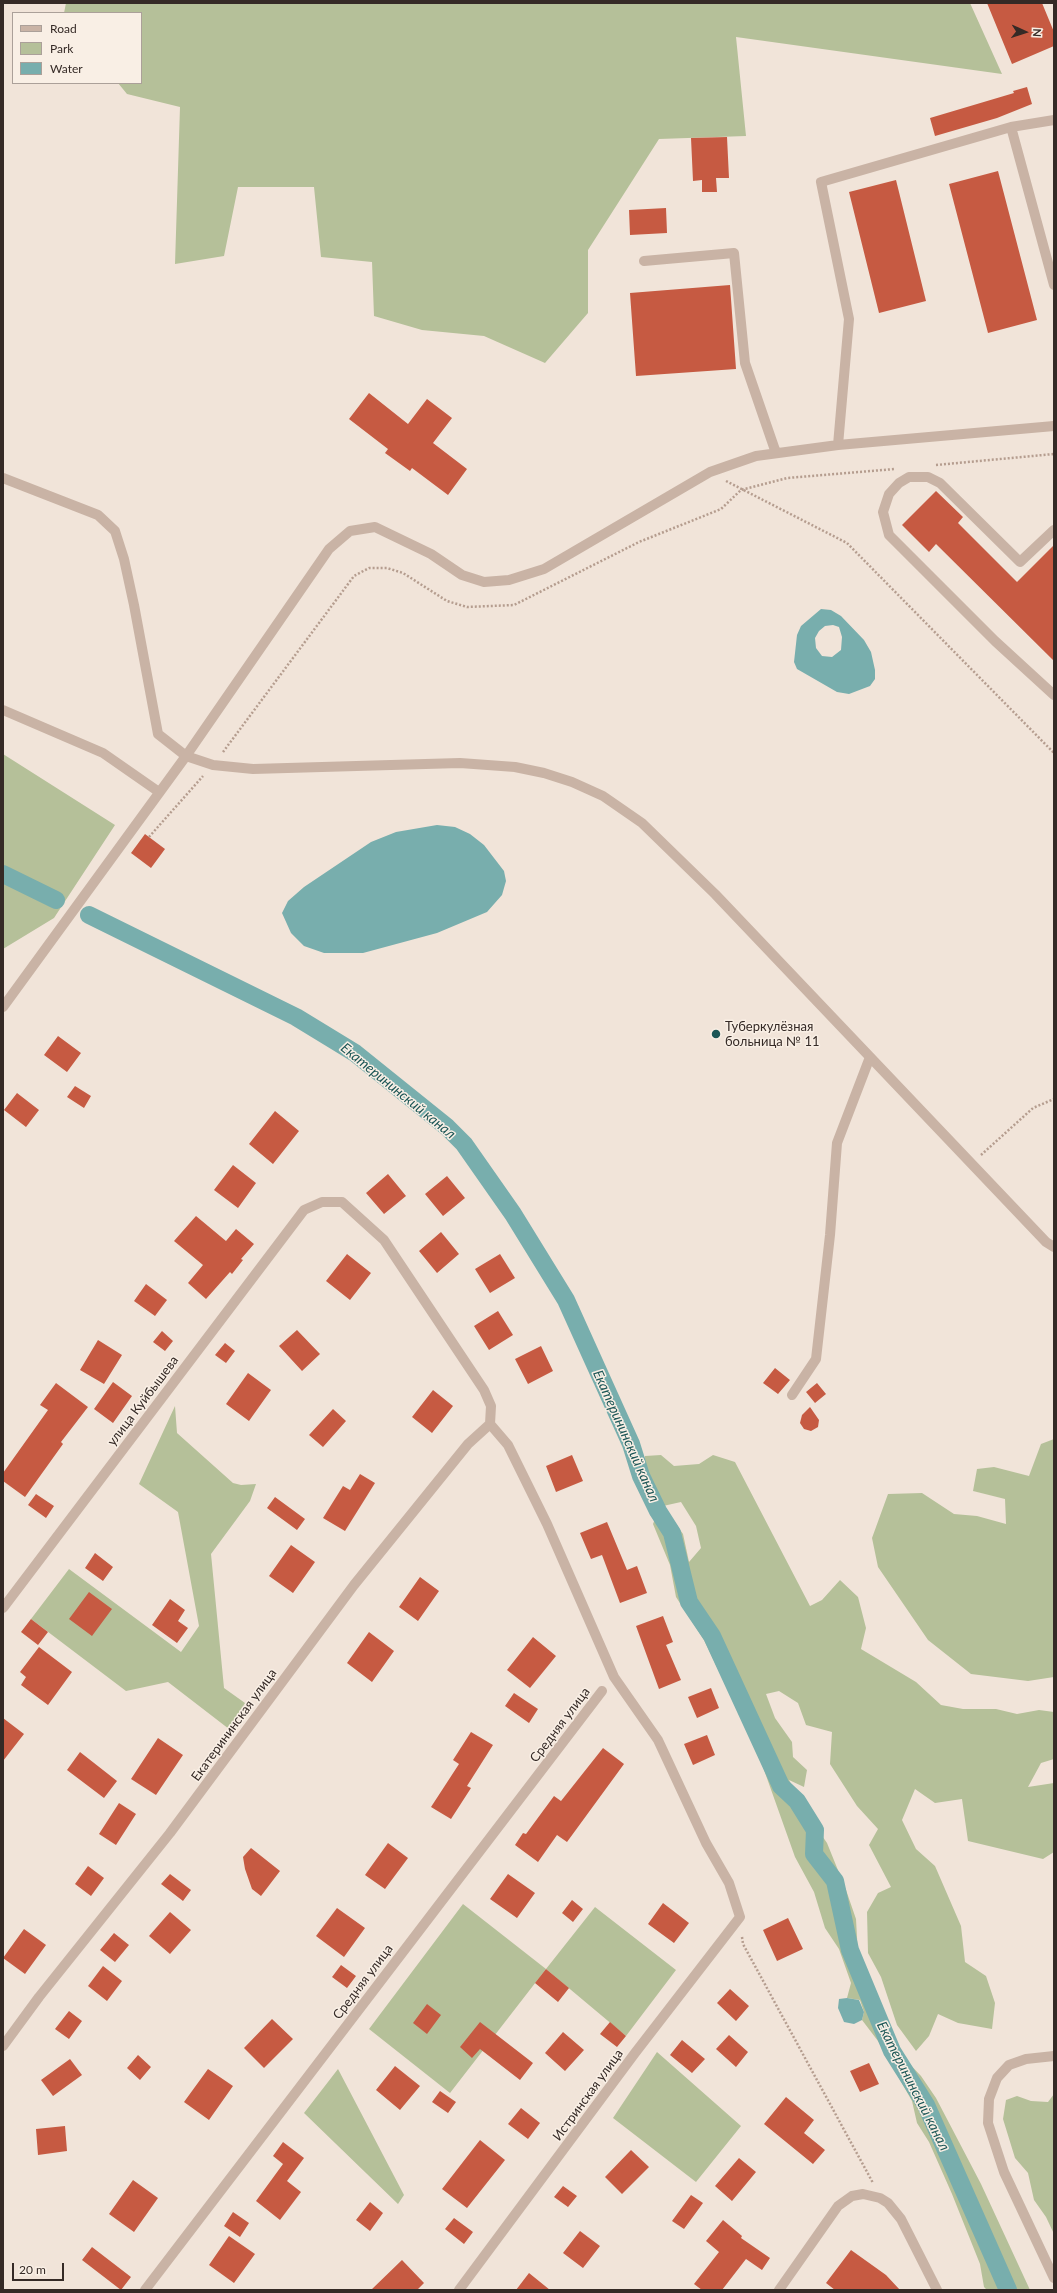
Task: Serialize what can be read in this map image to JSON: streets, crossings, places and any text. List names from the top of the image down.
{
  "streets": {
    "street": [
      "улица Куйбышева",
      "Екатерининская улица",
      "Средняя улица",
      "Истринская улица"
    ]
  },
  "crossings": [
    ["улица Куйбышева", "Екатерининская улица"]
  ],
  "water": ["Екатерининский канал"],
  "places": ["Туберкулёзная больница № 11"],
  "legend": ["Road", "Park", "Water"],
  "scale_bar": "20 m",
  "north": "right"
}
